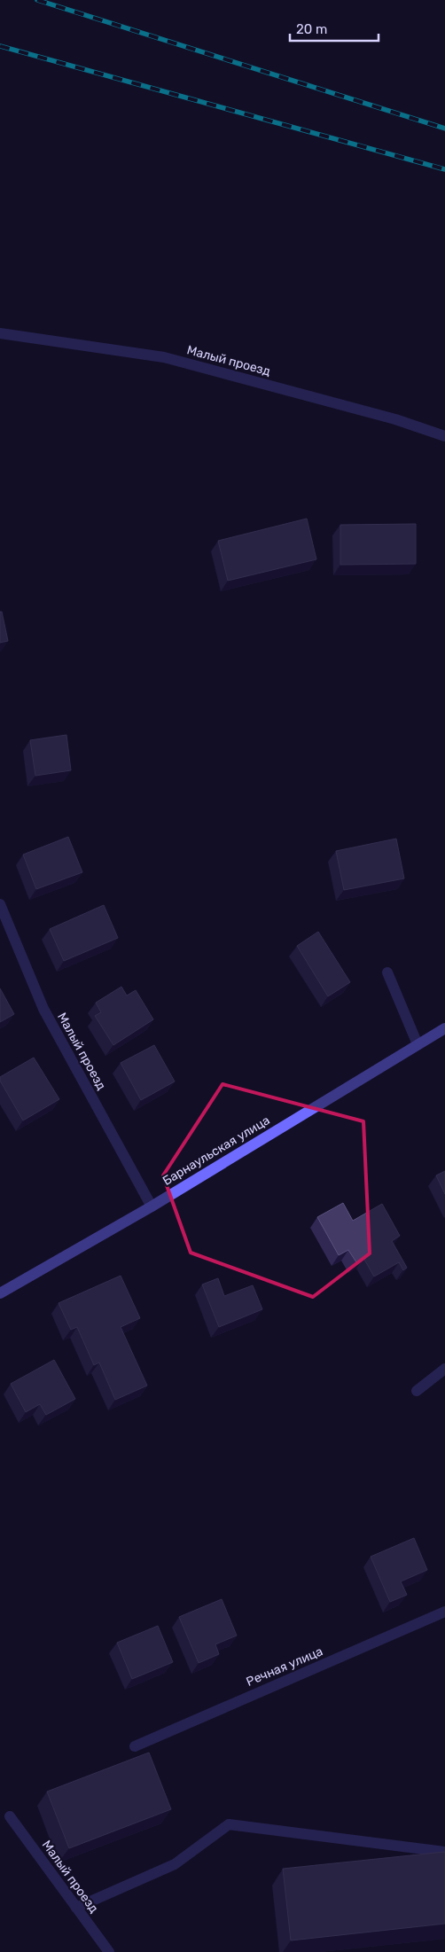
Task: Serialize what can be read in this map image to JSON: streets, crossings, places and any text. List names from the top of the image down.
{
  "streets": {
    "street": ["Малый проезд", "Барнаульская улица", "Речная улица"]
  },
  "crossings": [
    ["Малый проезд", "Барнаульская улица"]
  ],
  "scale_bar": "20 m"
}
